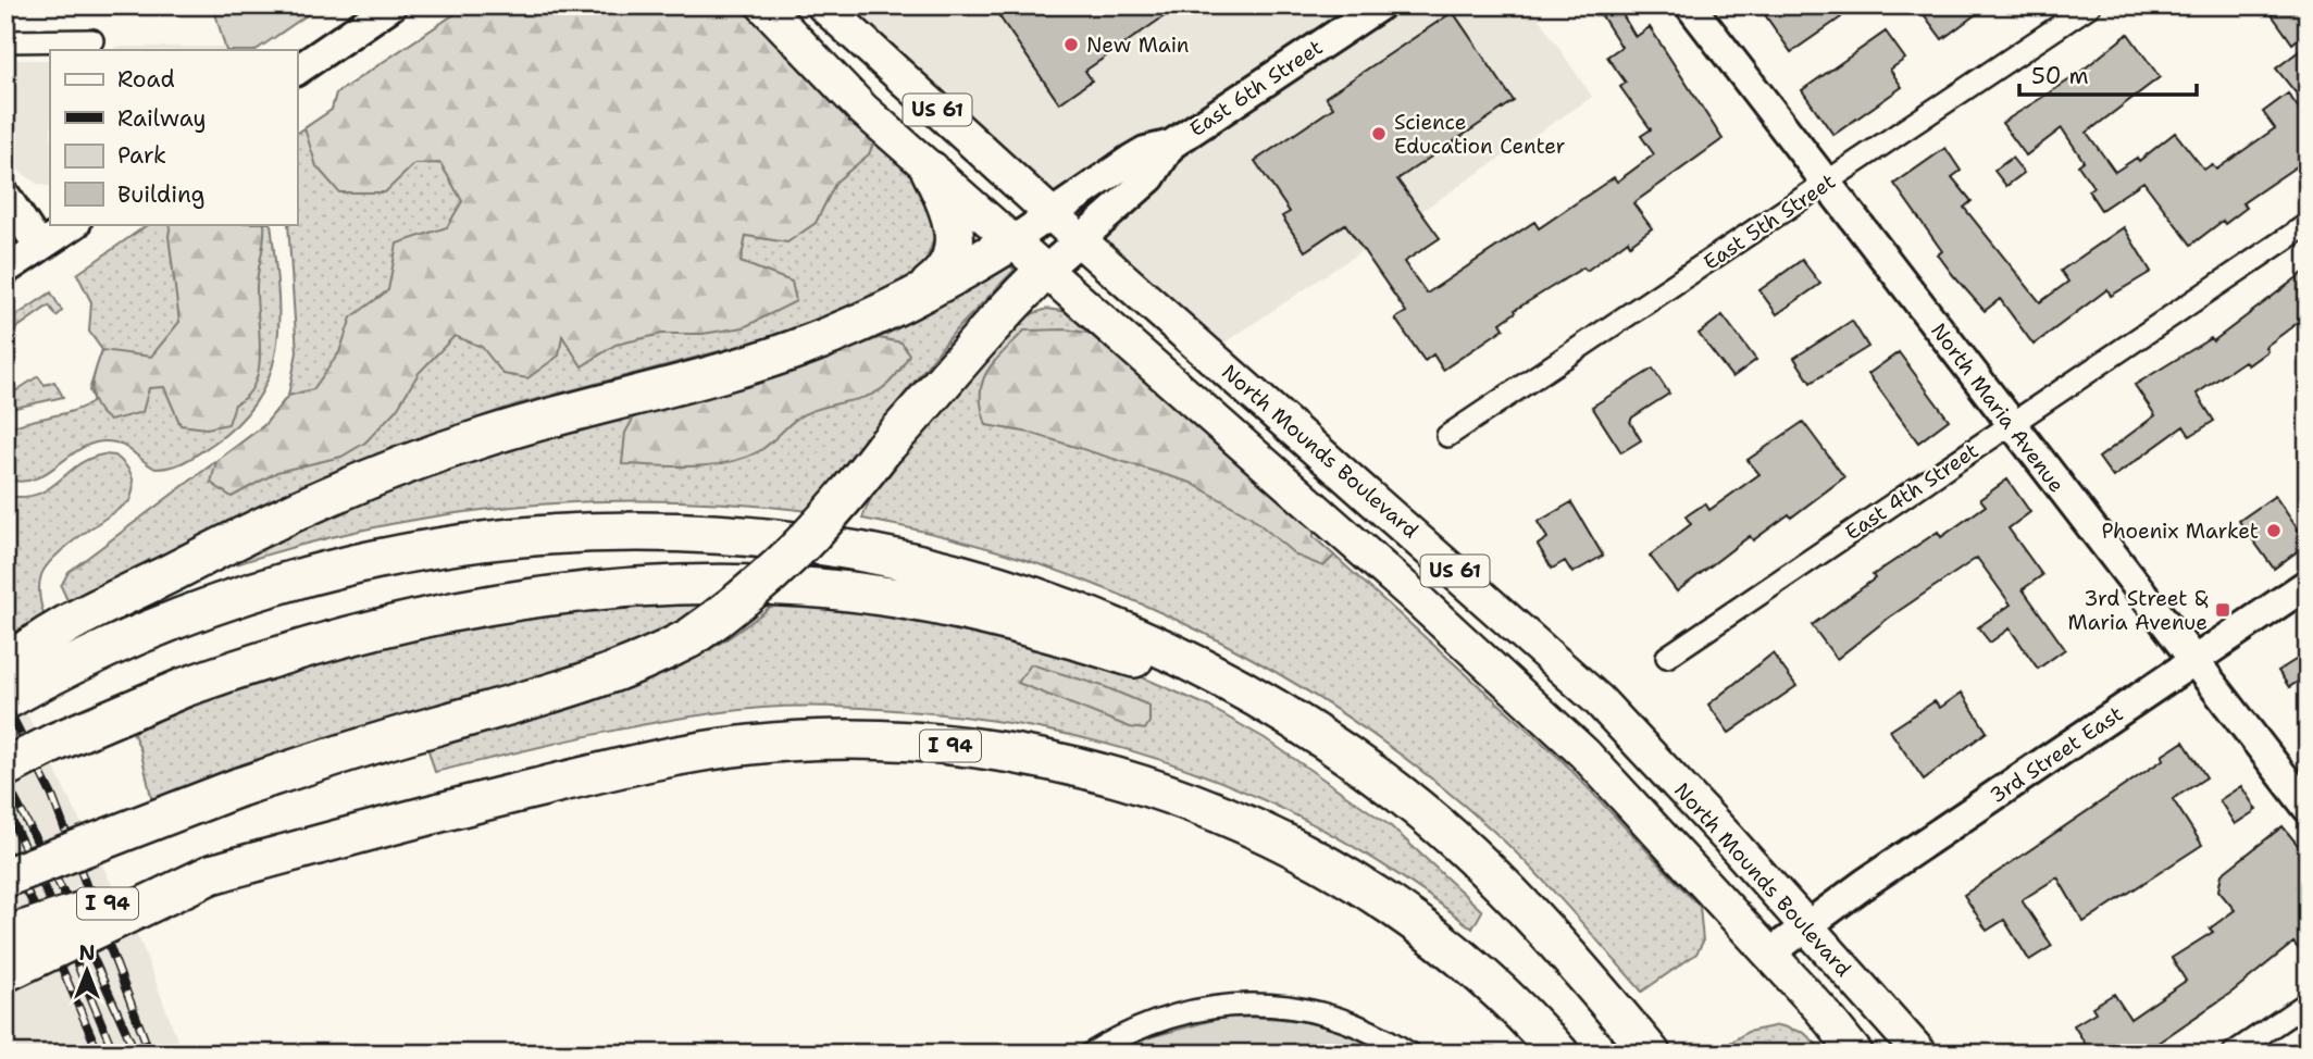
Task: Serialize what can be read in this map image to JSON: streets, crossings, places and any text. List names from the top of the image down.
{
  "streets": {
    "highway": ["I 94"],
    "main road": ["US 61", "North Mounds Boulevard"],
    "street": [
      "East 6th Street",
      "East 5th Street",
      "North Maria Avenue",
      "East 4th Street",
      "3rd Street East"
    ]
  },
  "crossings": [
    ["East 6th Street", "US 61"],
    ["East 6th Street", "North Mounds Boulevard"],
    ["US 61", "3rd Street East"],
    ["East 5th Street", "North Maria Avenue"],
    ["North Maria Avenue", "East 4th Street"],
    ["North Maria Avenue", "3rd Street East"],
    ["North Mounds Boulevard", "3rd Street East"]
  ],
  "places": {
    "other": ["New Main", "Science Education Center", "Phoenix Market"],
    "transit": ["3rd Street & Maria Avenue"]
  },
  "legend": [
    "Road",
    "Railway",
    "Park",
    "Building"
  ],
  "scale_bar": "50 m",
  "north": "top"
}
